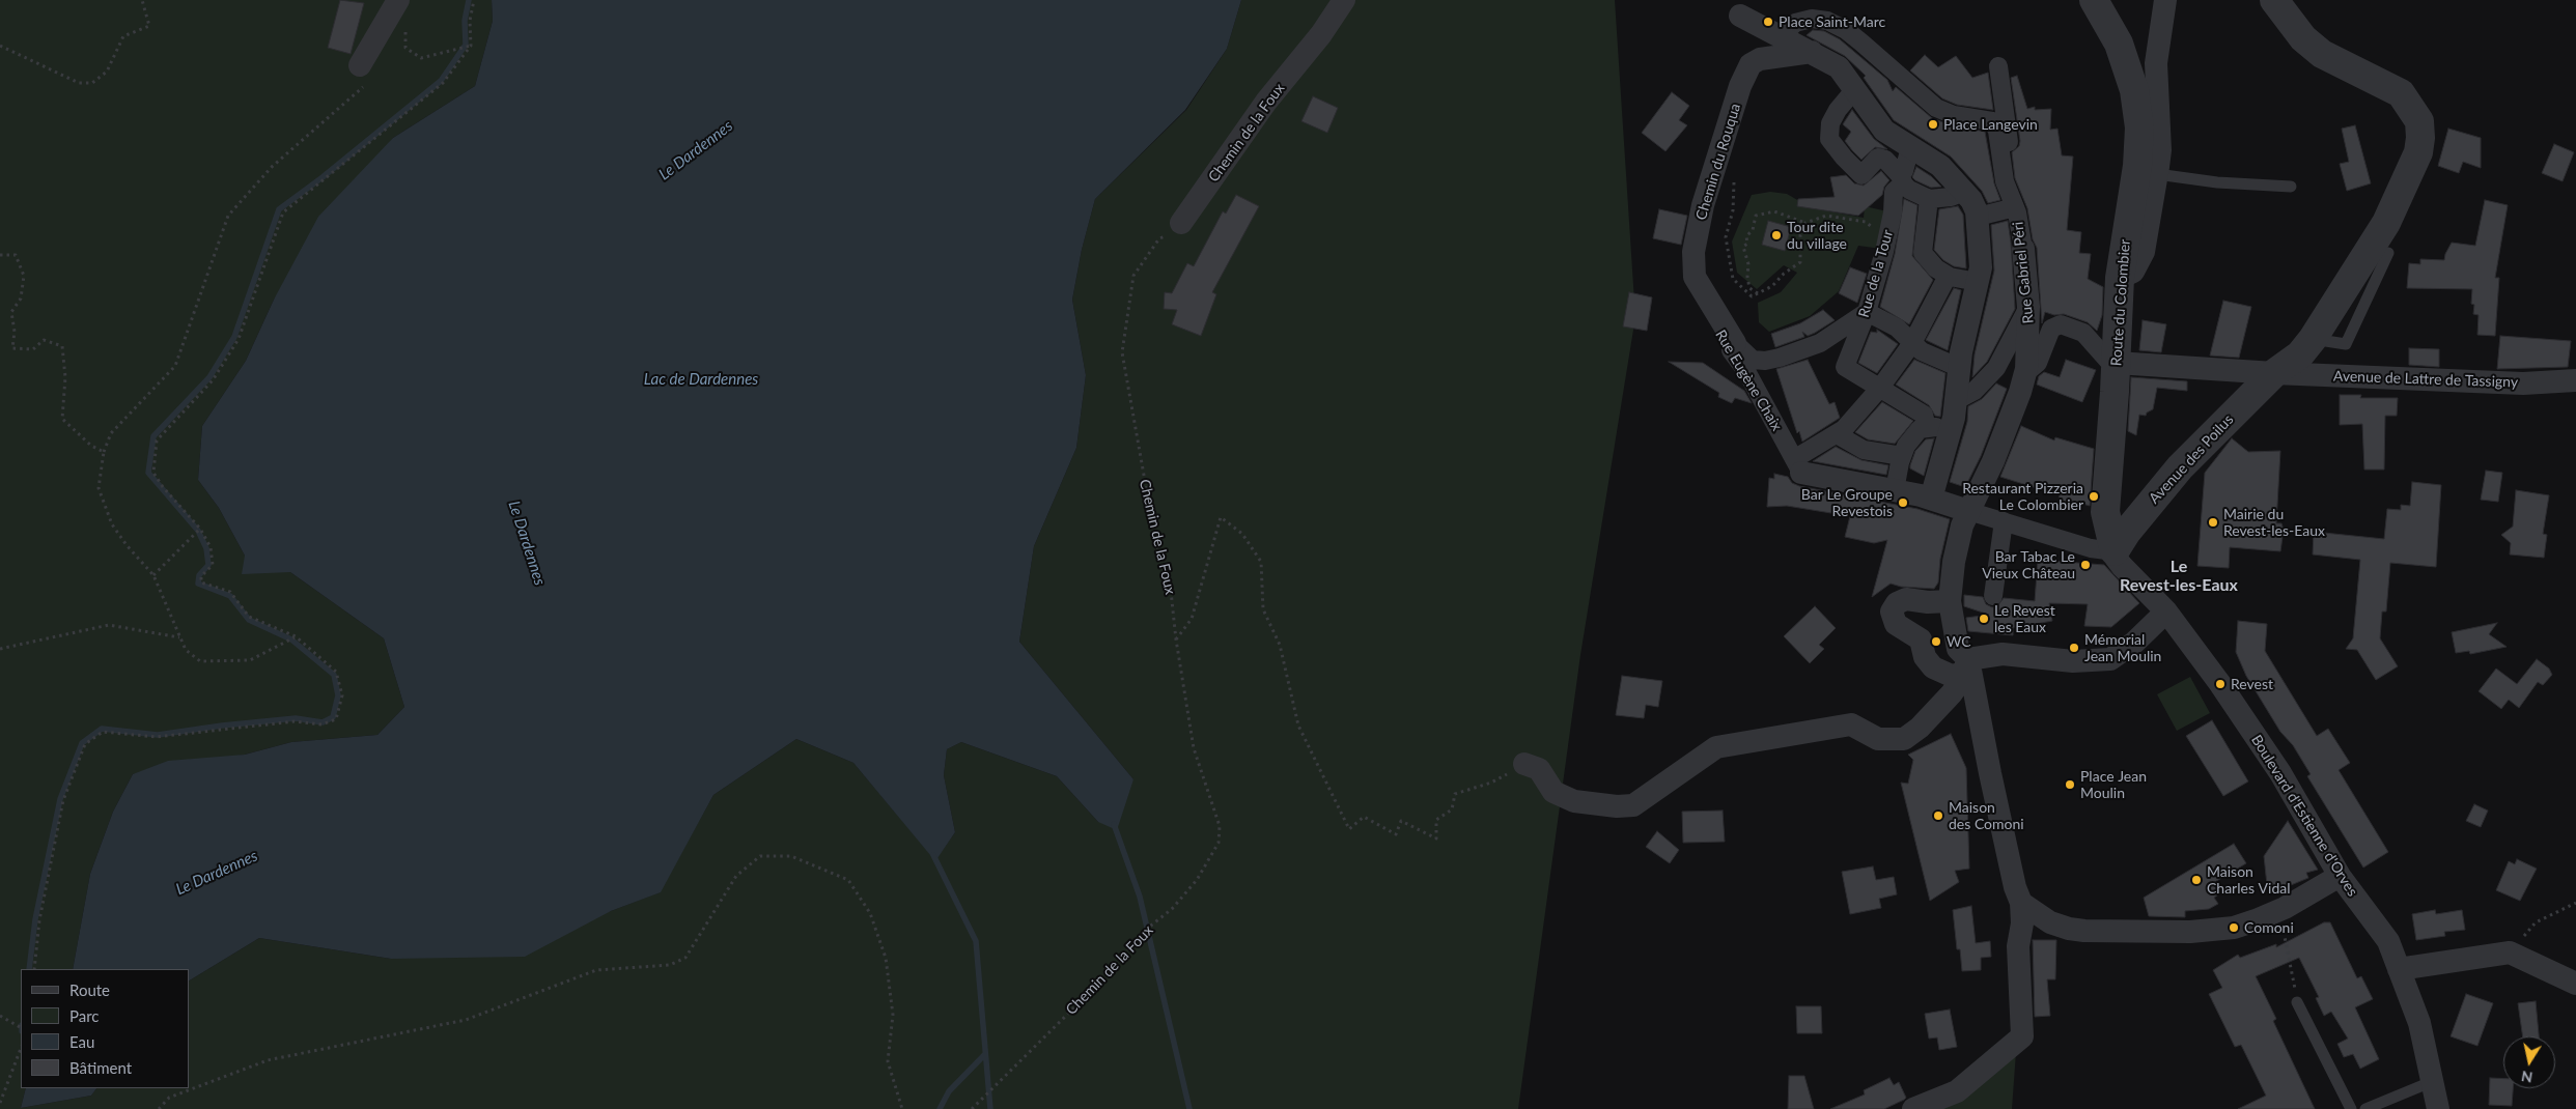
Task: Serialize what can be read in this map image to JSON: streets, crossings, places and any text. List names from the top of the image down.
{
  "streets": {
    "street": [
      "Chemin de la Foux",
      "Chemin du Rouqua",
      "Rue Gabriel Péri",
      "Rue de la Tour",
      "Route du Colombier",
      "Avenue de Lattre de Tassigny",
      "Rue Eugène Chaix",
      "Avenue des Poilus",
      "Boulevard d'Estienne d'Orves"
    ]
  },
  "crossings": [
    ["Chemin du Rouqua", "Rue Eugène Chaix"],
    ["Route du Colombier", "Avenue de Lattre de Tassigny"],
    ["Route du Colombier", "Avenue des Poilus"],
    ["Route du Colombier", "Boulevard d'Estienne d'Orves"],
    ["Avenue de Lattre de Tassigny", "Avenue des Poilus"],
    ["Avenue des Poilus", "Boulevard d'Estienne d'Orves"]
  ],
  "districts": ["Le Revest-les-Eaux"],
  "water": ["Le Dardennes", "Lac de Dardennes"],
  "places": [
    "Place Saint-Marc",
    "Place Langevin",
    "Tour dite du village",
    "Restaurant Pizzeria Le Colombier",
    "Bar Le Groupe Revestois",
    "Mairie du Revest-les-Eaux",
    "Bar Tabac Le Vieux Château",
    "Le Revest les Eaux",
    "WC",
    "Mémorial Jean Moulin",
    "Revest",
    "Place Jean Moulin",
    "Maison des Comoni",
    "Maison Charles Vidal",
    "Comoni"
  ],
  "legend": [
    "Route",
    "Parc",
    "Eau",
    "Bâtiment"
  ],
  "north": "bottom"
}
